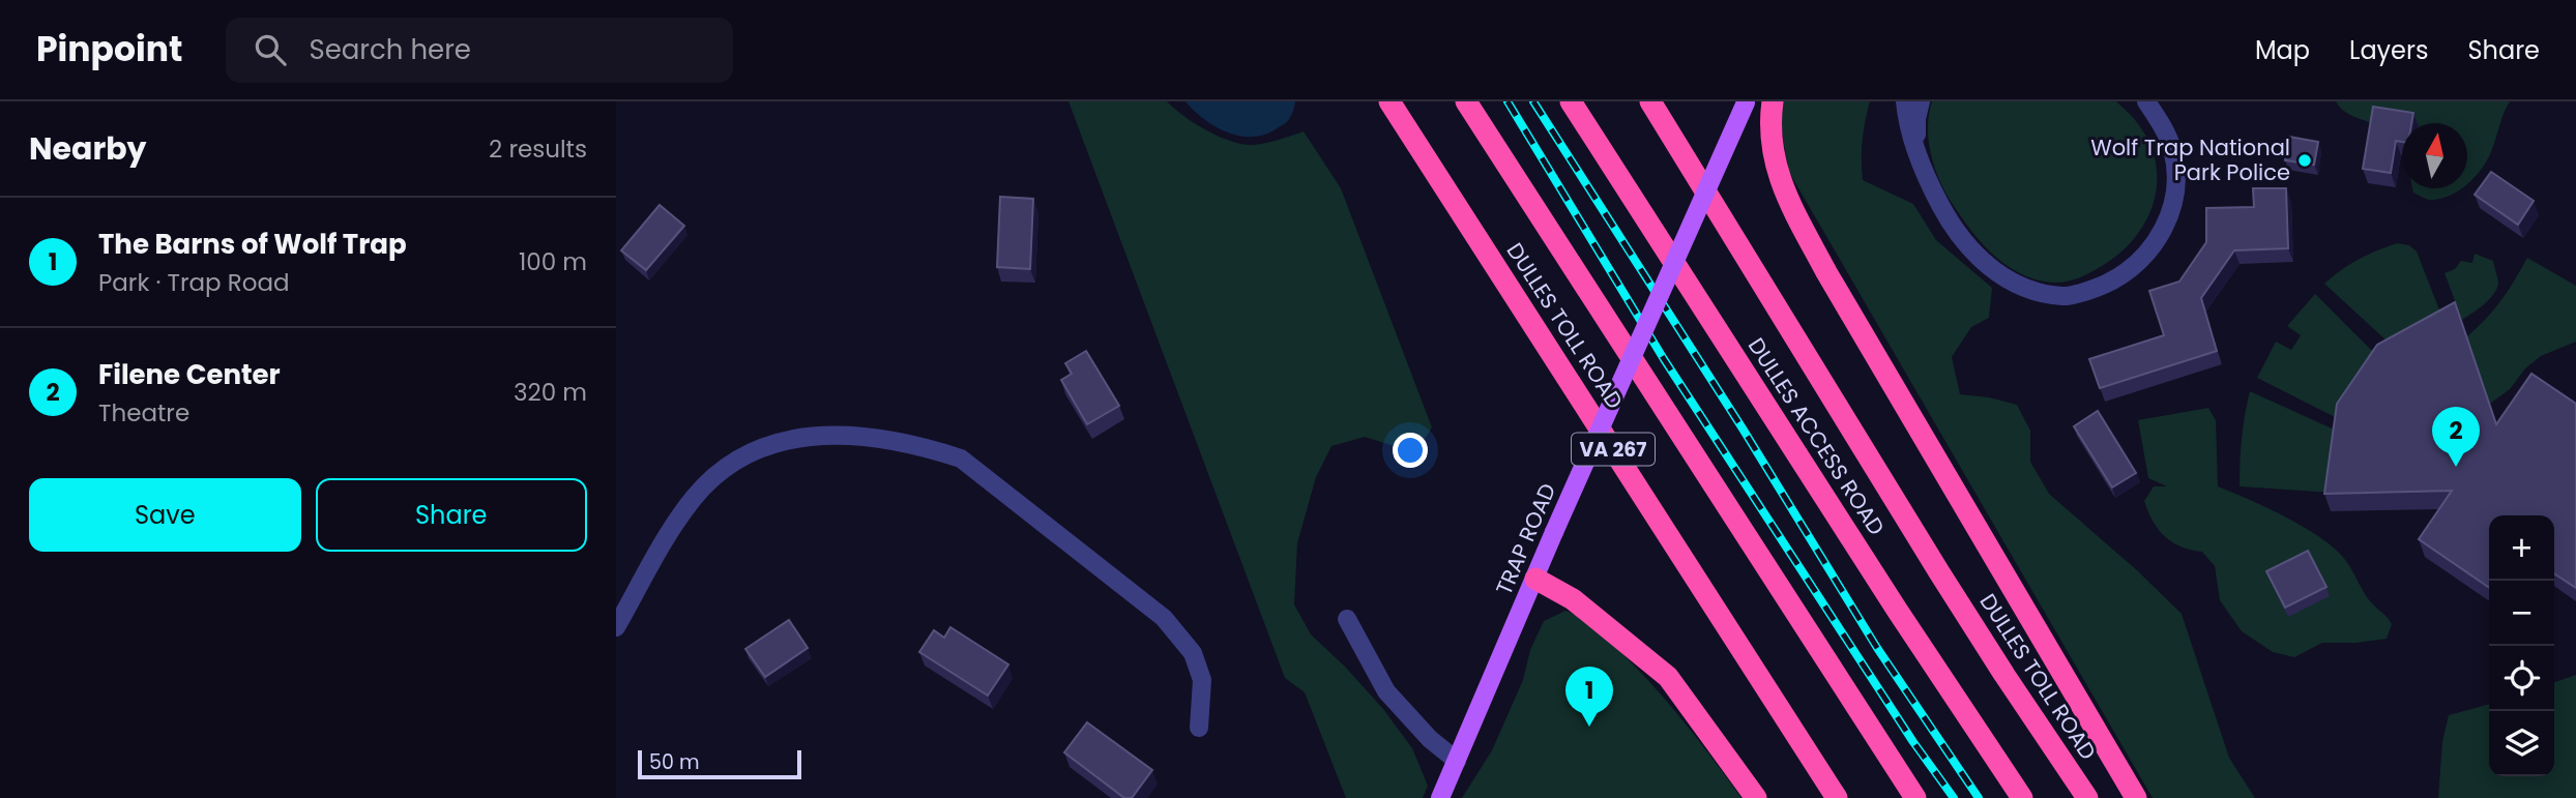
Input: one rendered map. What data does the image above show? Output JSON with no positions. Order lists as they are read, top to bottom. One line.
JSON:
{"streets":{"highway":["DULLES TOLL ROAD","DULLES ACCESS ROAD","VA 267"],"main road":["TRAP ROAD"]},"places":["Wolf Trap National Park Police"],"scale_bar":"50 m","north":"top","page":{"header":"Pinpoint","search":"Search here","nav":["Map","Layers","Share"],"heading":["Nearby","2 results"],"list":[{"mark":"1","name":"The Barns of Wolf Trap","note":"Park · Trap Road","value":"100 m"},{"mark":"2","name":"Filene Center","note":"Theatre","value":"320 m"}],"pins":["2","1"],"buttons":["Save","Share"],"map_buttons":["+","−"],"scale":"50 m"}}
